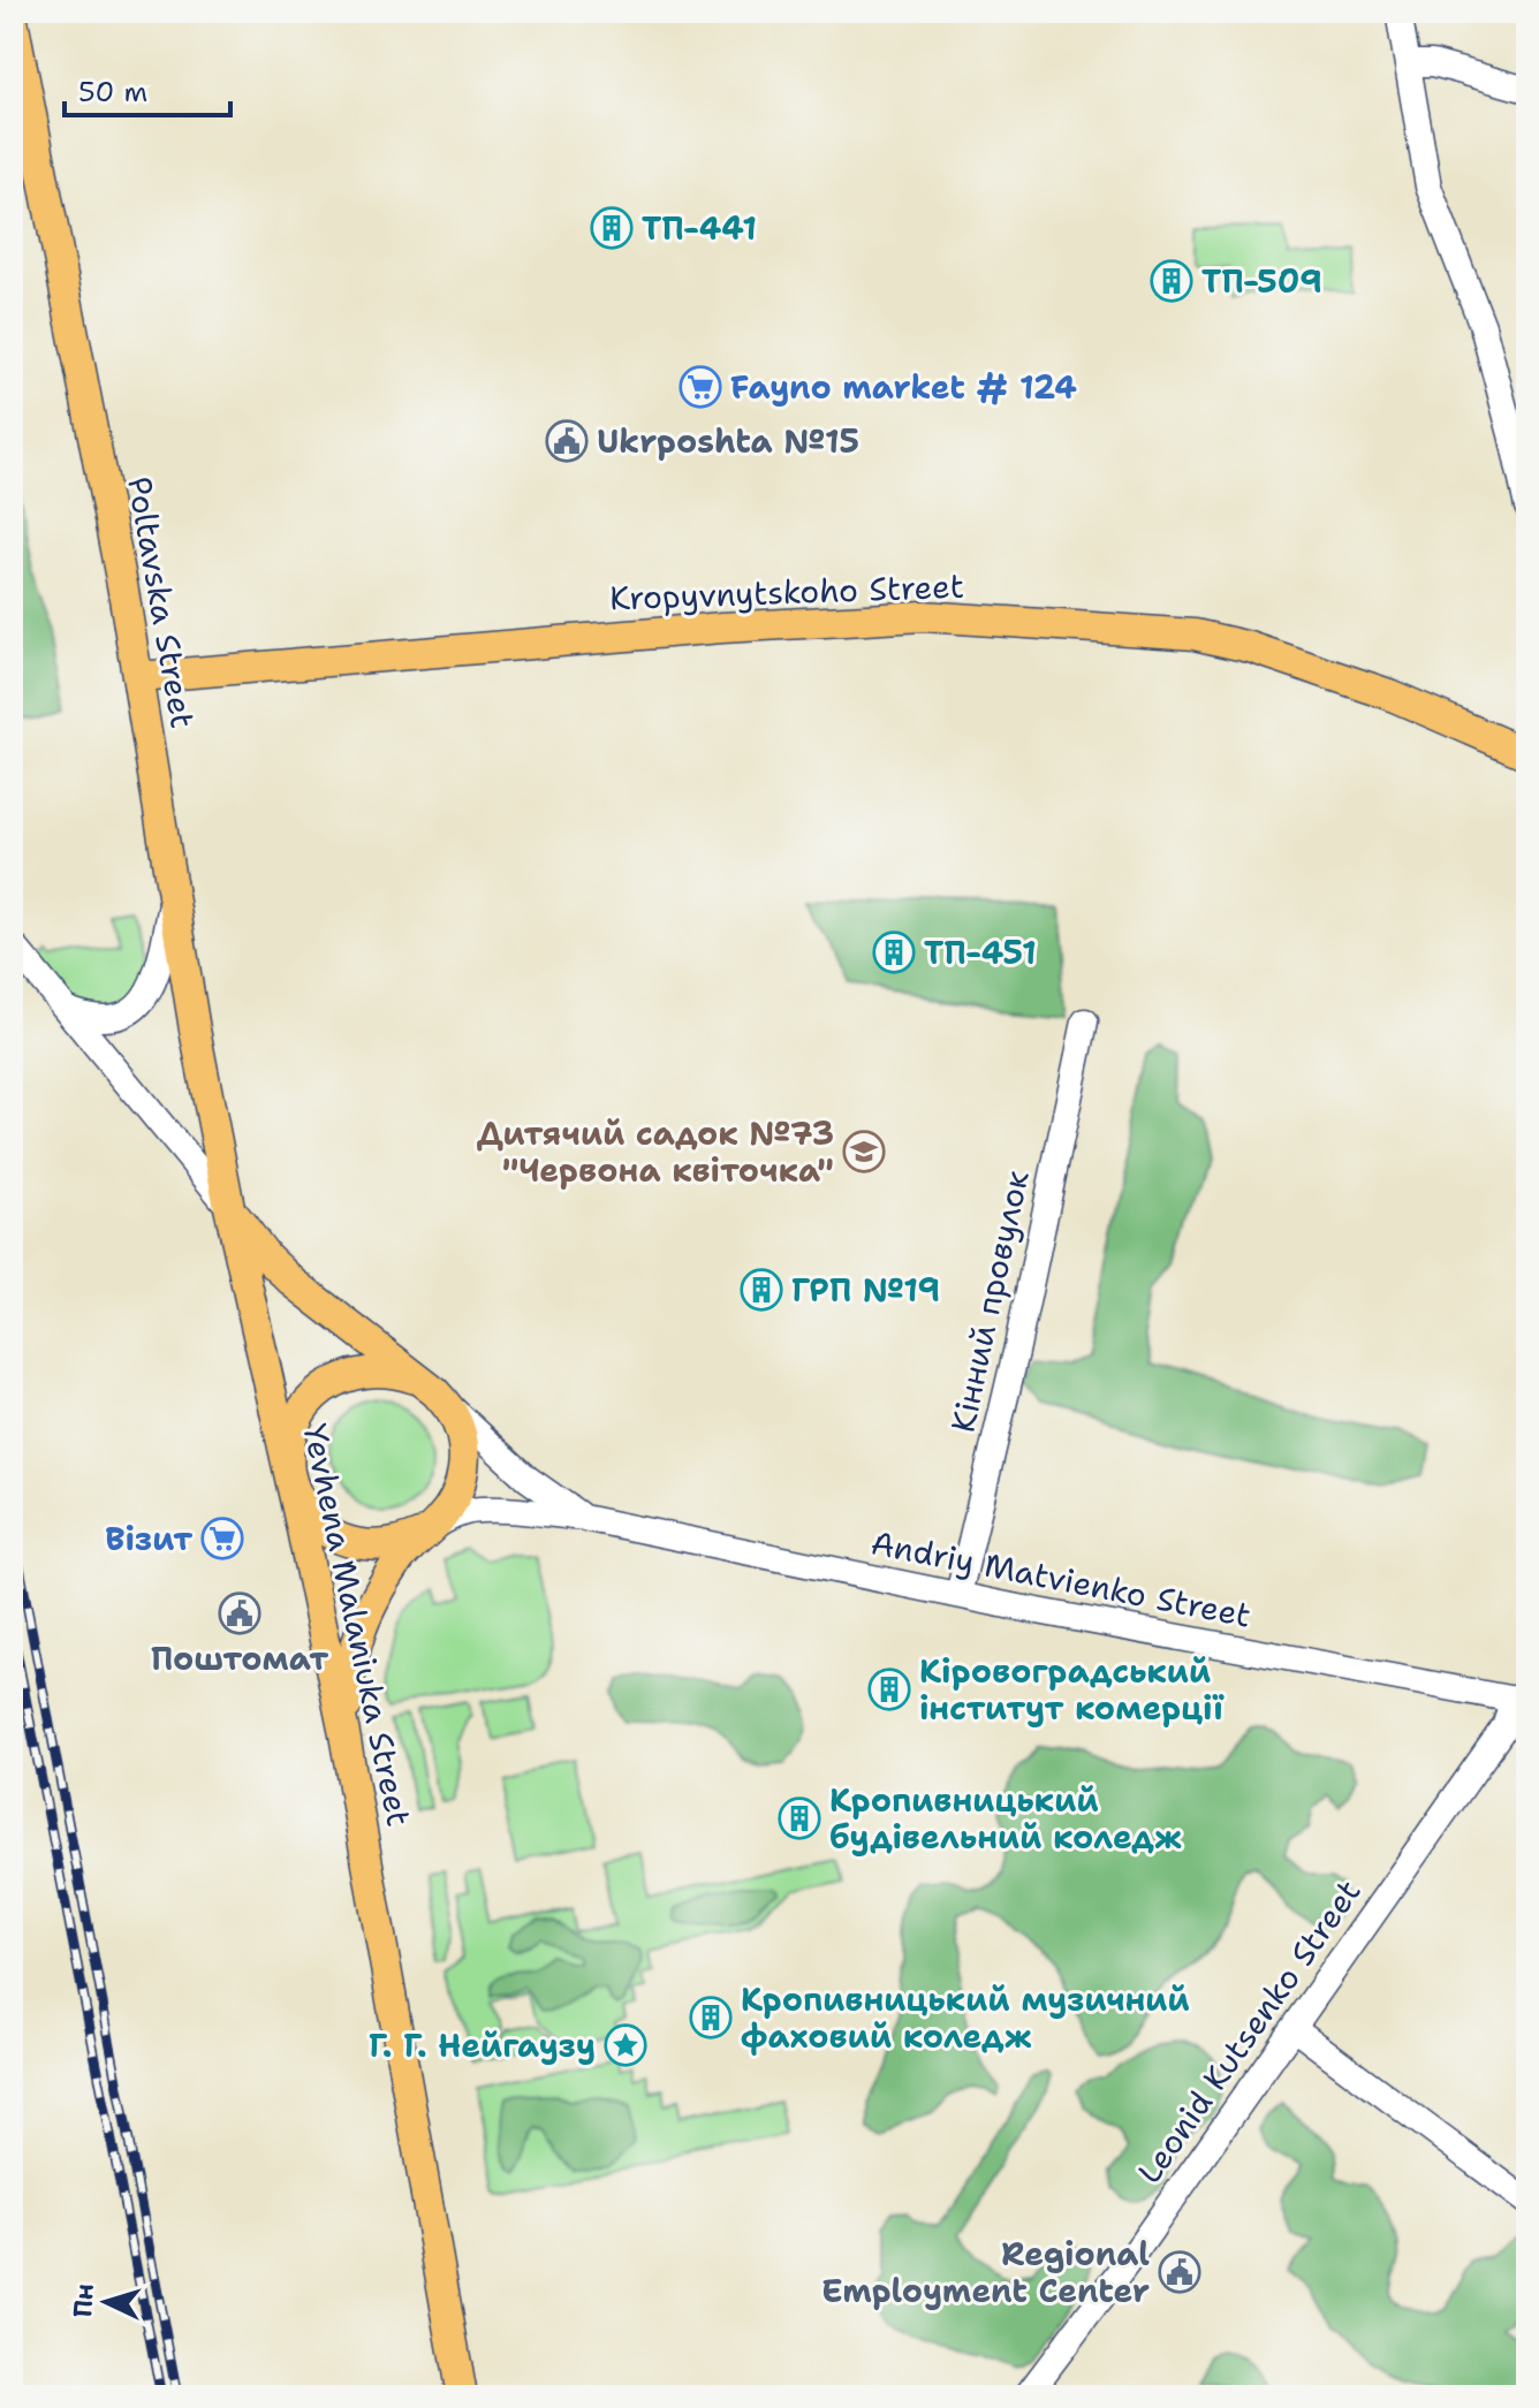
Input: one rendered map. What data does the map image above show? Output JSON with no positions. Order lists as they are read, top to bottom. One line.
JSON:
{"streets":{"main road":["Kropyvnytskoho Street","Poltavska Street","Yevhena Malaniuka Street"],"street":["Кінний провулок","Andriy Matvienko Street","Leonid Kutsenko Street"]},"crossings":[["Kropyvnytskoho Street","Poltavska Street"],["Poltavska Street","Yevhena Malaniuka Street"],["Кінний провулок","Andriy Matvienko Street"],["Andriy Matvienko Street","Yevhena Malaniuka Street"],["Andriy Matvienko Street","Leonid Kutsenko Street"]],"places":{"building":["ТП-441","ТП-509","ТП-451","ГРП №19","Кіровоградський інститут комерції","Кропивницький будівельний коледж","Кропивницький музичний фаховий коледж"],"supermarket":["Fayno market # 124","Візит"],"public building":["Ukrposhta №15","Поштомат","Regional Employment Center"],"school or university":["Дитячий садок №73 \"Червона квіточка\""],"place":["Г. Г. Нейгаузу"]},"scale_bar":"50 m","north":"left"}
